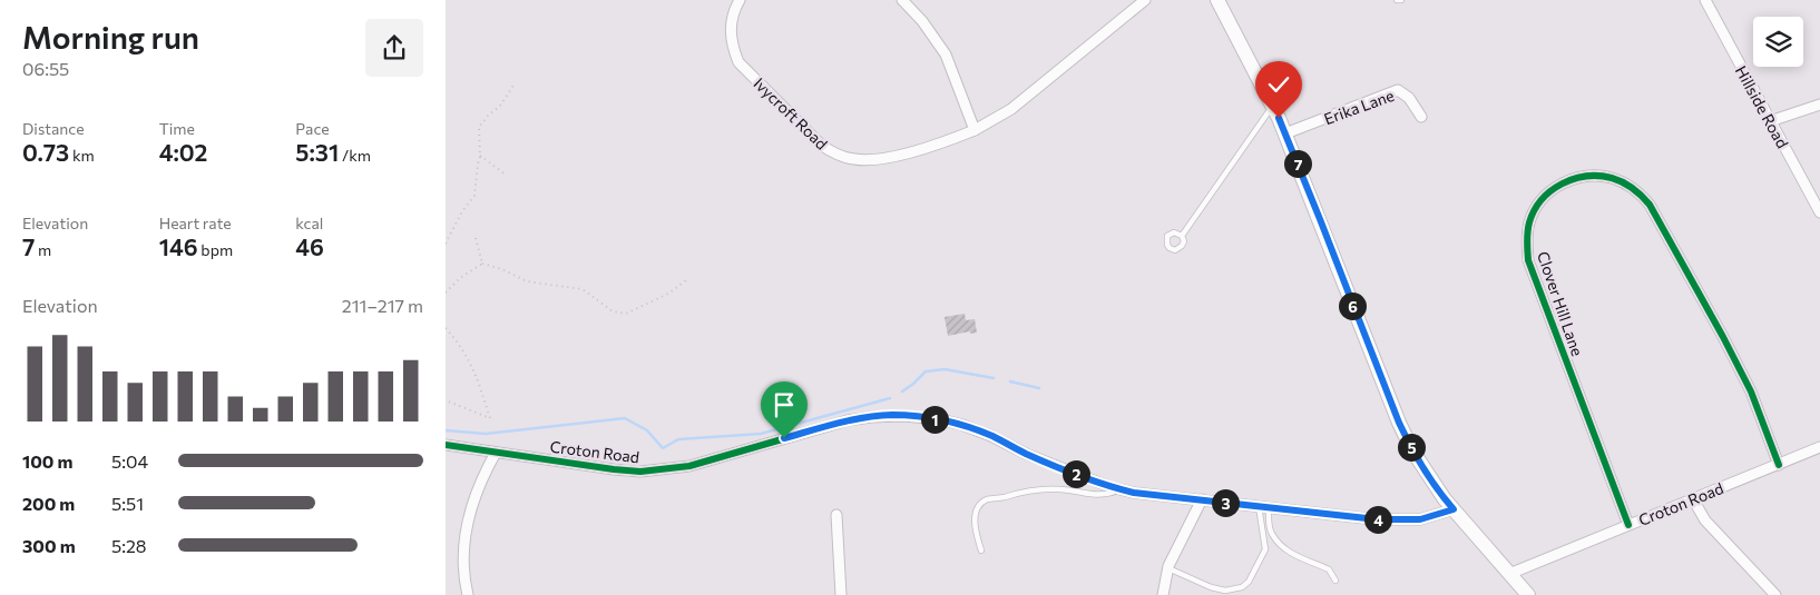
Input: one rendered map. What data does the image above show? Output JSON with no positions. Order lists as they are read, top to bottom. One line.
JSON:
{"streets":{"street":["Erika Lane","Hillside Road","Ivycroft Road","Clover Hill Lane","Croton Road"]},"crossings":[["Clover Hill Lane","Croton Road"]],"page":{"heading":["Morning run","06:55"],"stats":[["Distance","0.73 km"],["Time","4:02"],["Pace","5:31 /km"],["Elevation","7 m"],["Heart rate","146 bpm"],["kcal","46"]],"pins":["7","6","1","5","2","3","4"],"chart":["Elevation","211–217 m"],"list":[{"name":"100 m","note":"5:04"},{"name":"200 m","note":"5:51"},{"name":"300 m","note":"5:28"}]}}
